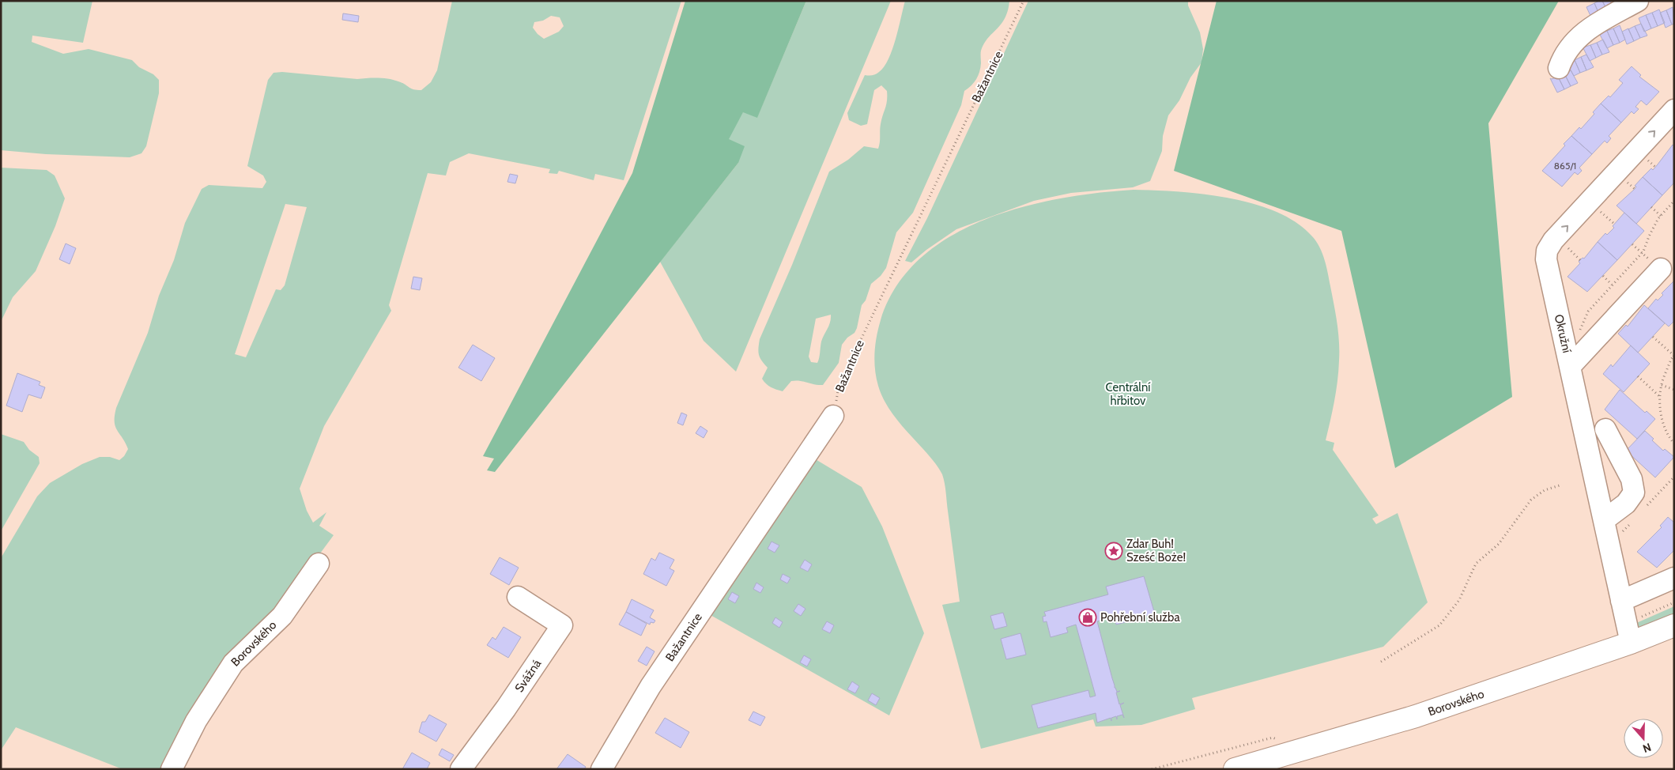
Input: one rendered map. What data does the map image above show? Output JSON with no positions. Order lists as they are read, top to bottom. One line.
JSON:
{"streets":{"main road":["Borovského"],"street":["Bažantnice","Okružní","Svážná"]},"crossings":[["Okružní","Borovského"]],"parks":["Centrální hřbitov"],"places":{"place":["Zdar Buh! Sześć Boże!"],"shop":["Pohřební služba"]},"house_numbers":["865/1"],"north":"bottom"}
